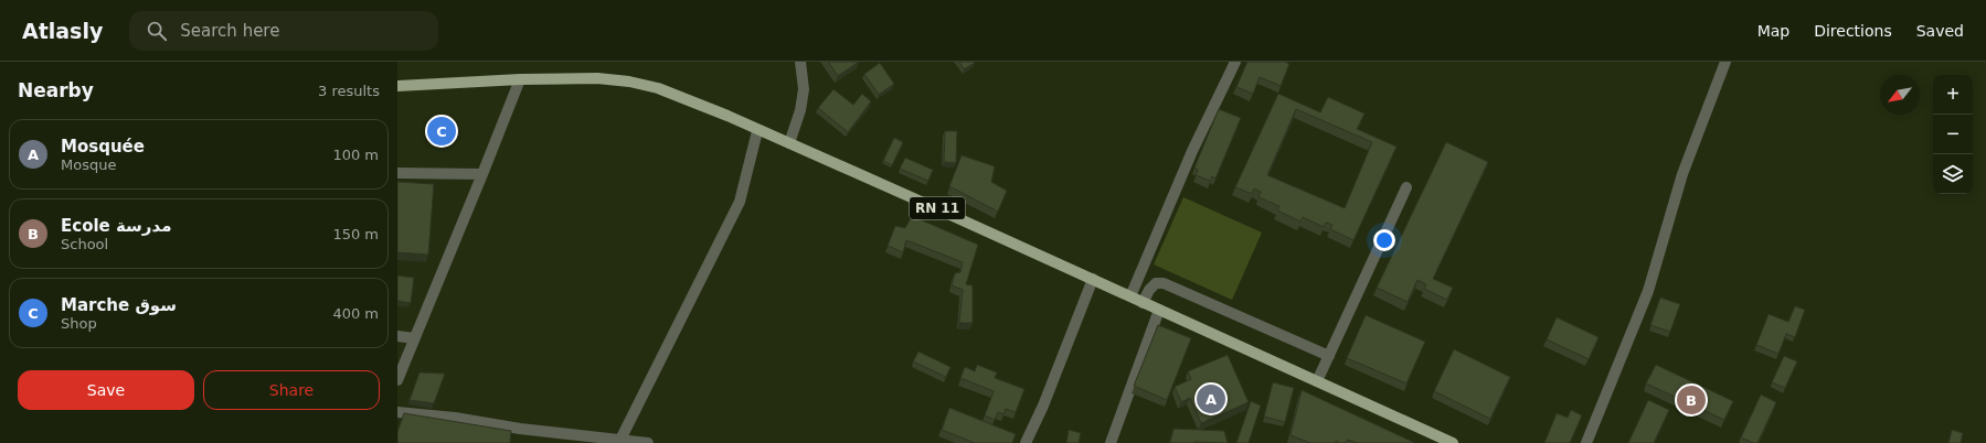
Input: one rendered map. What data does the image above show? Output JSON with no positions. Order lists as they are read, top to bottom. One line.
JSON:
{"streets":{"main road":["RN 11"]},"north":"bottom left","page":{"header":"Atlasly","search":"Search here","nav":["Map","Directions","Saved"],"heading":["Nearby","3 results"],"map_buttons":["+","−"],"pins":["C","A","B"],"list":[{"mark":"A","name":"Mosquée","note":"Mosque","value":"100 m"},{"mark":"B","name":"Ecole مدرسة","note":"School","value":"150 m"},{"mark":"C","name":"Marche سوق","note":"Shop","value":"400 m"}],"buttons":["Save","Share"]}}
